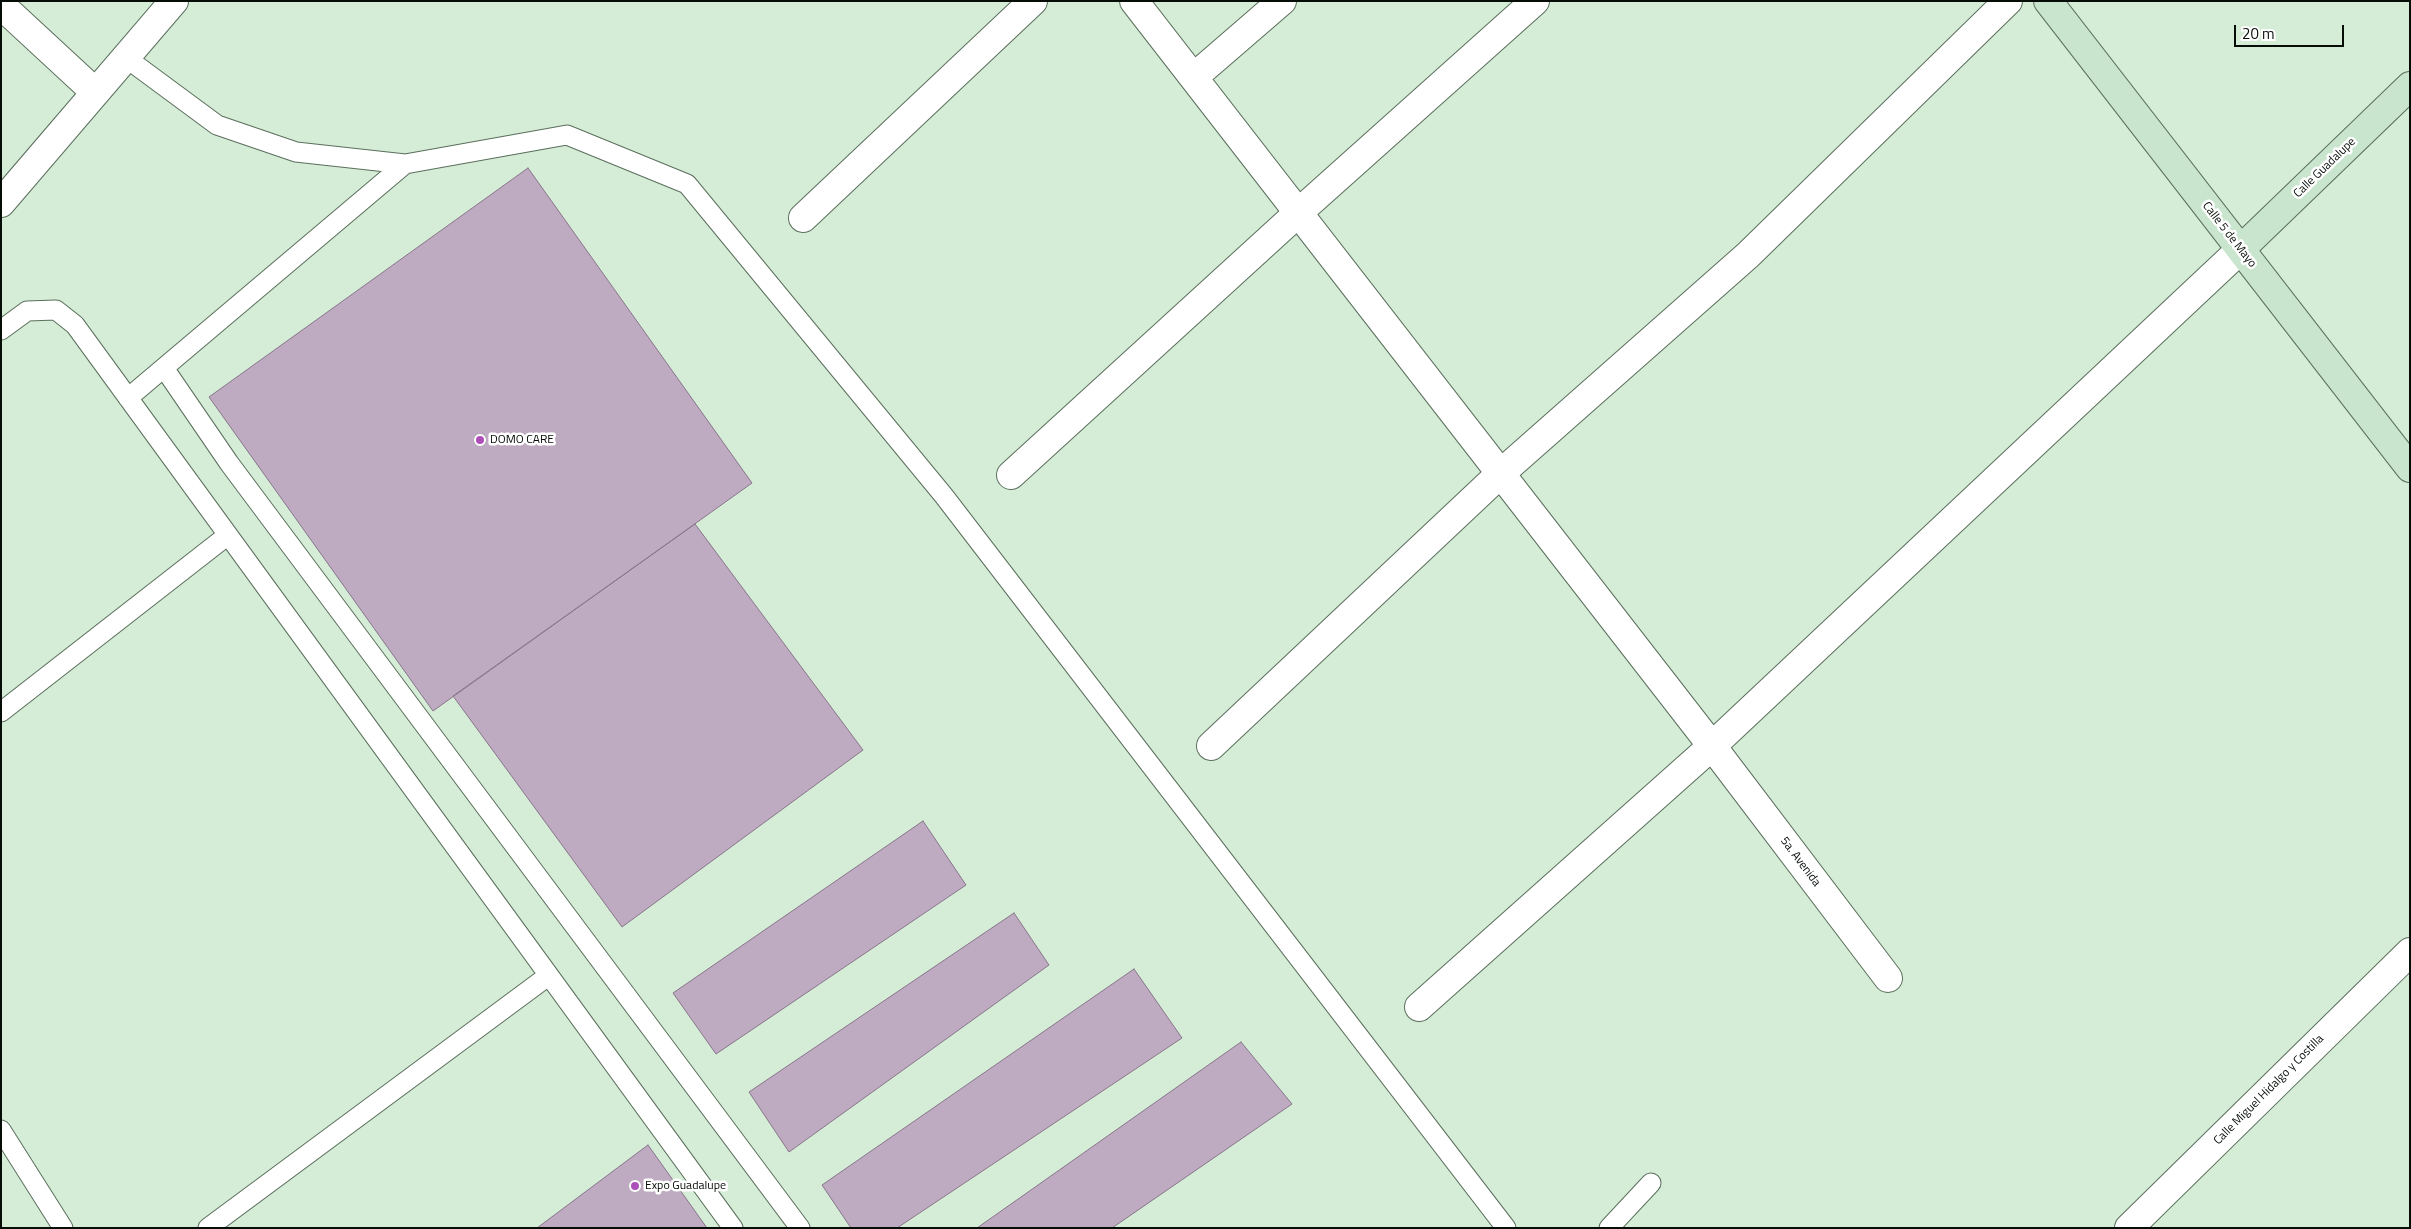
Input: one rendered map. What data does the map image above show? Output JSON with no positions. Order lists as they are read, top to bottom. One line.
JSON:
{"streets":{"street":["Calle Guadalupe","Calle 5 de Mayo","5a. Avenida","Calle Miguel Hidalgo y Costilla"]},"crossings":[["Calle Guadalupe","Calle 5 de Mayo"]],"places":["DOMO CARE","Expo Guadalupe"],"scale_bar":"20 m"}
